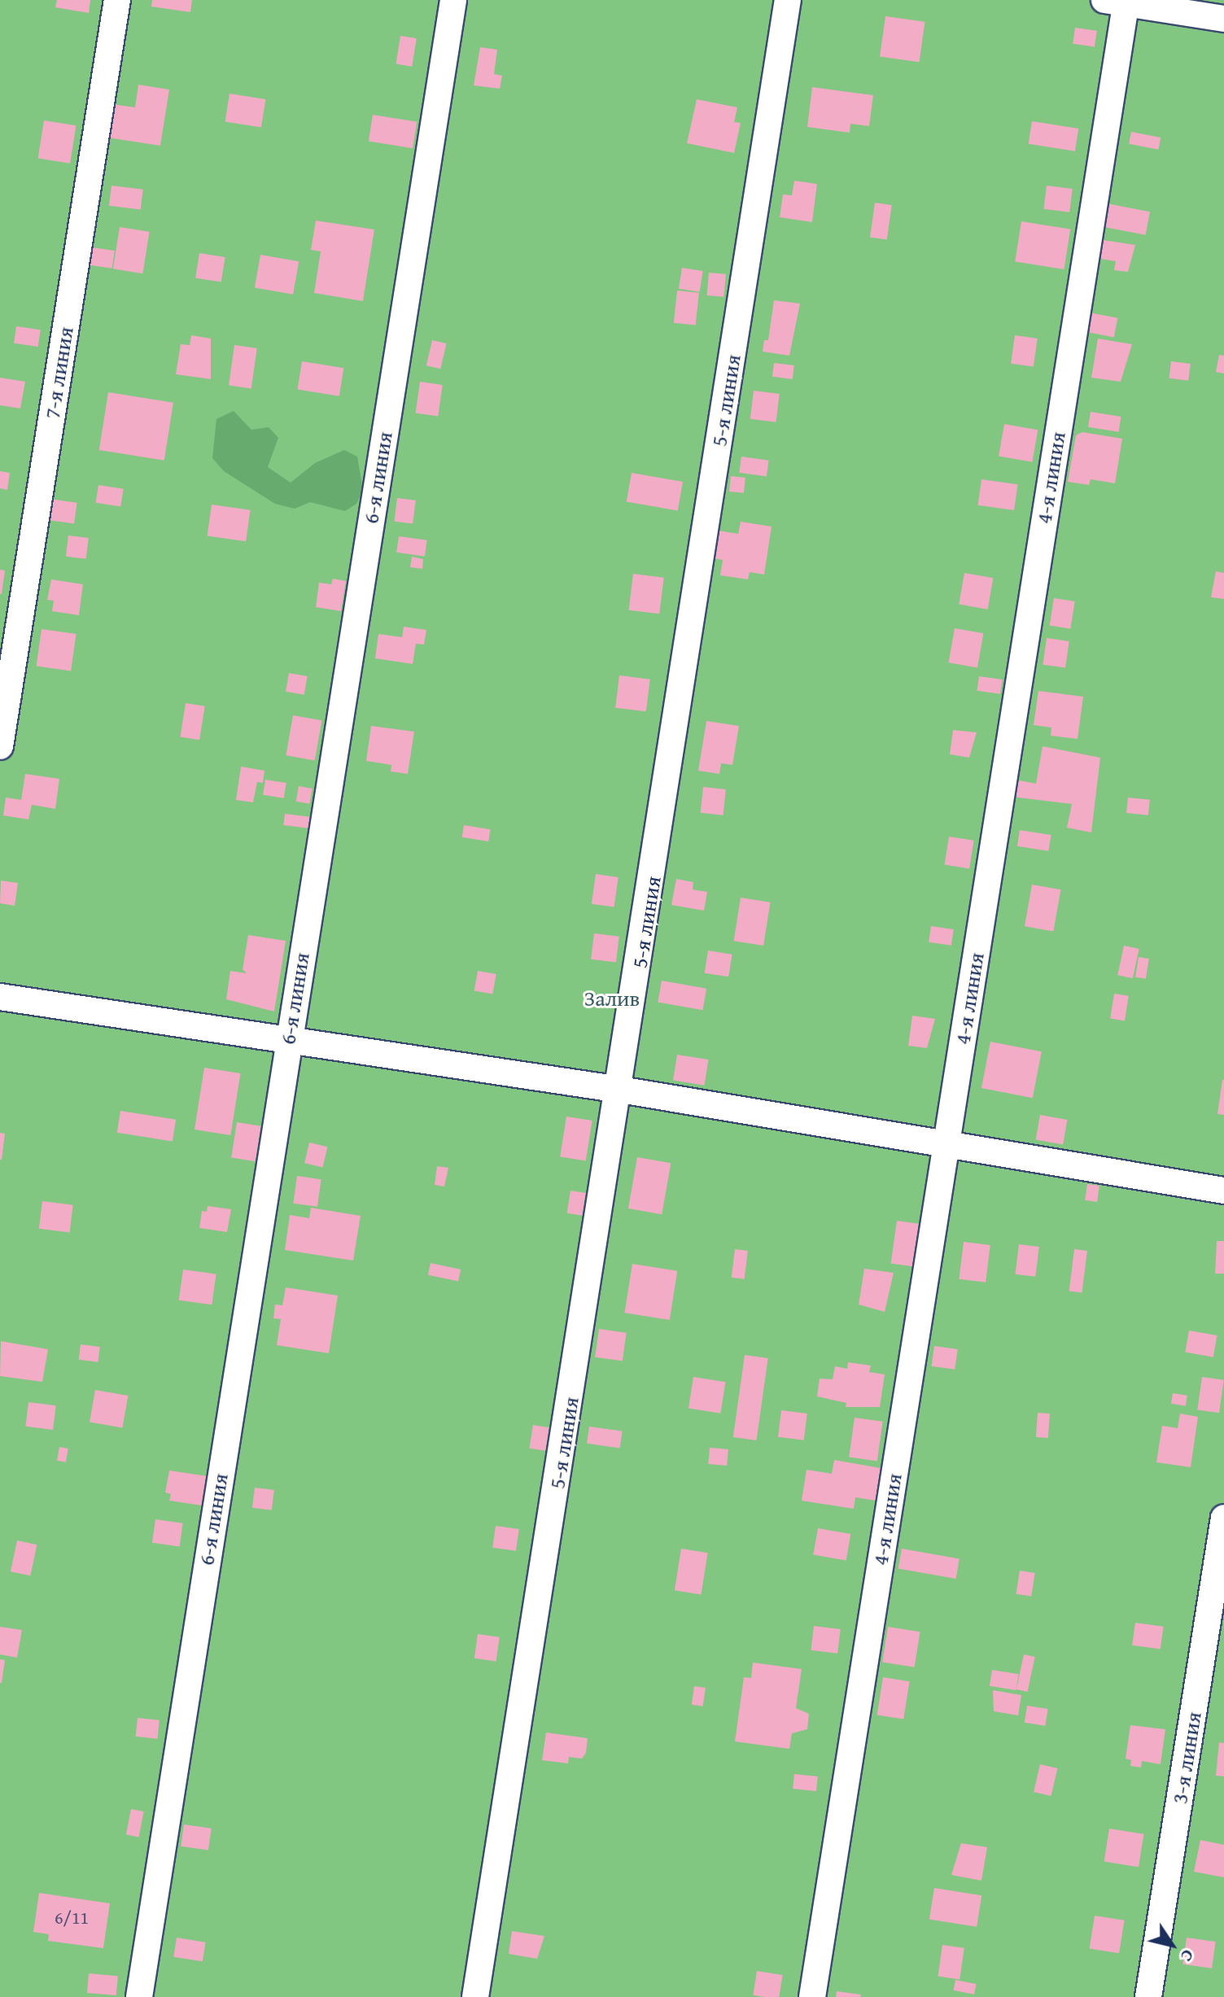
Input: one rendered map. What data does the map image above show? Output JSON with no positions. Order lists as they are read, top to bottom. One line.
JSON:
{"streets":{"street":["7-я линия","5-я линия","6-я линия","4-я линия","3-я линия"]},"parks":["Залив"],"house_numbers":["6/11"],"north":"bottom right"}
